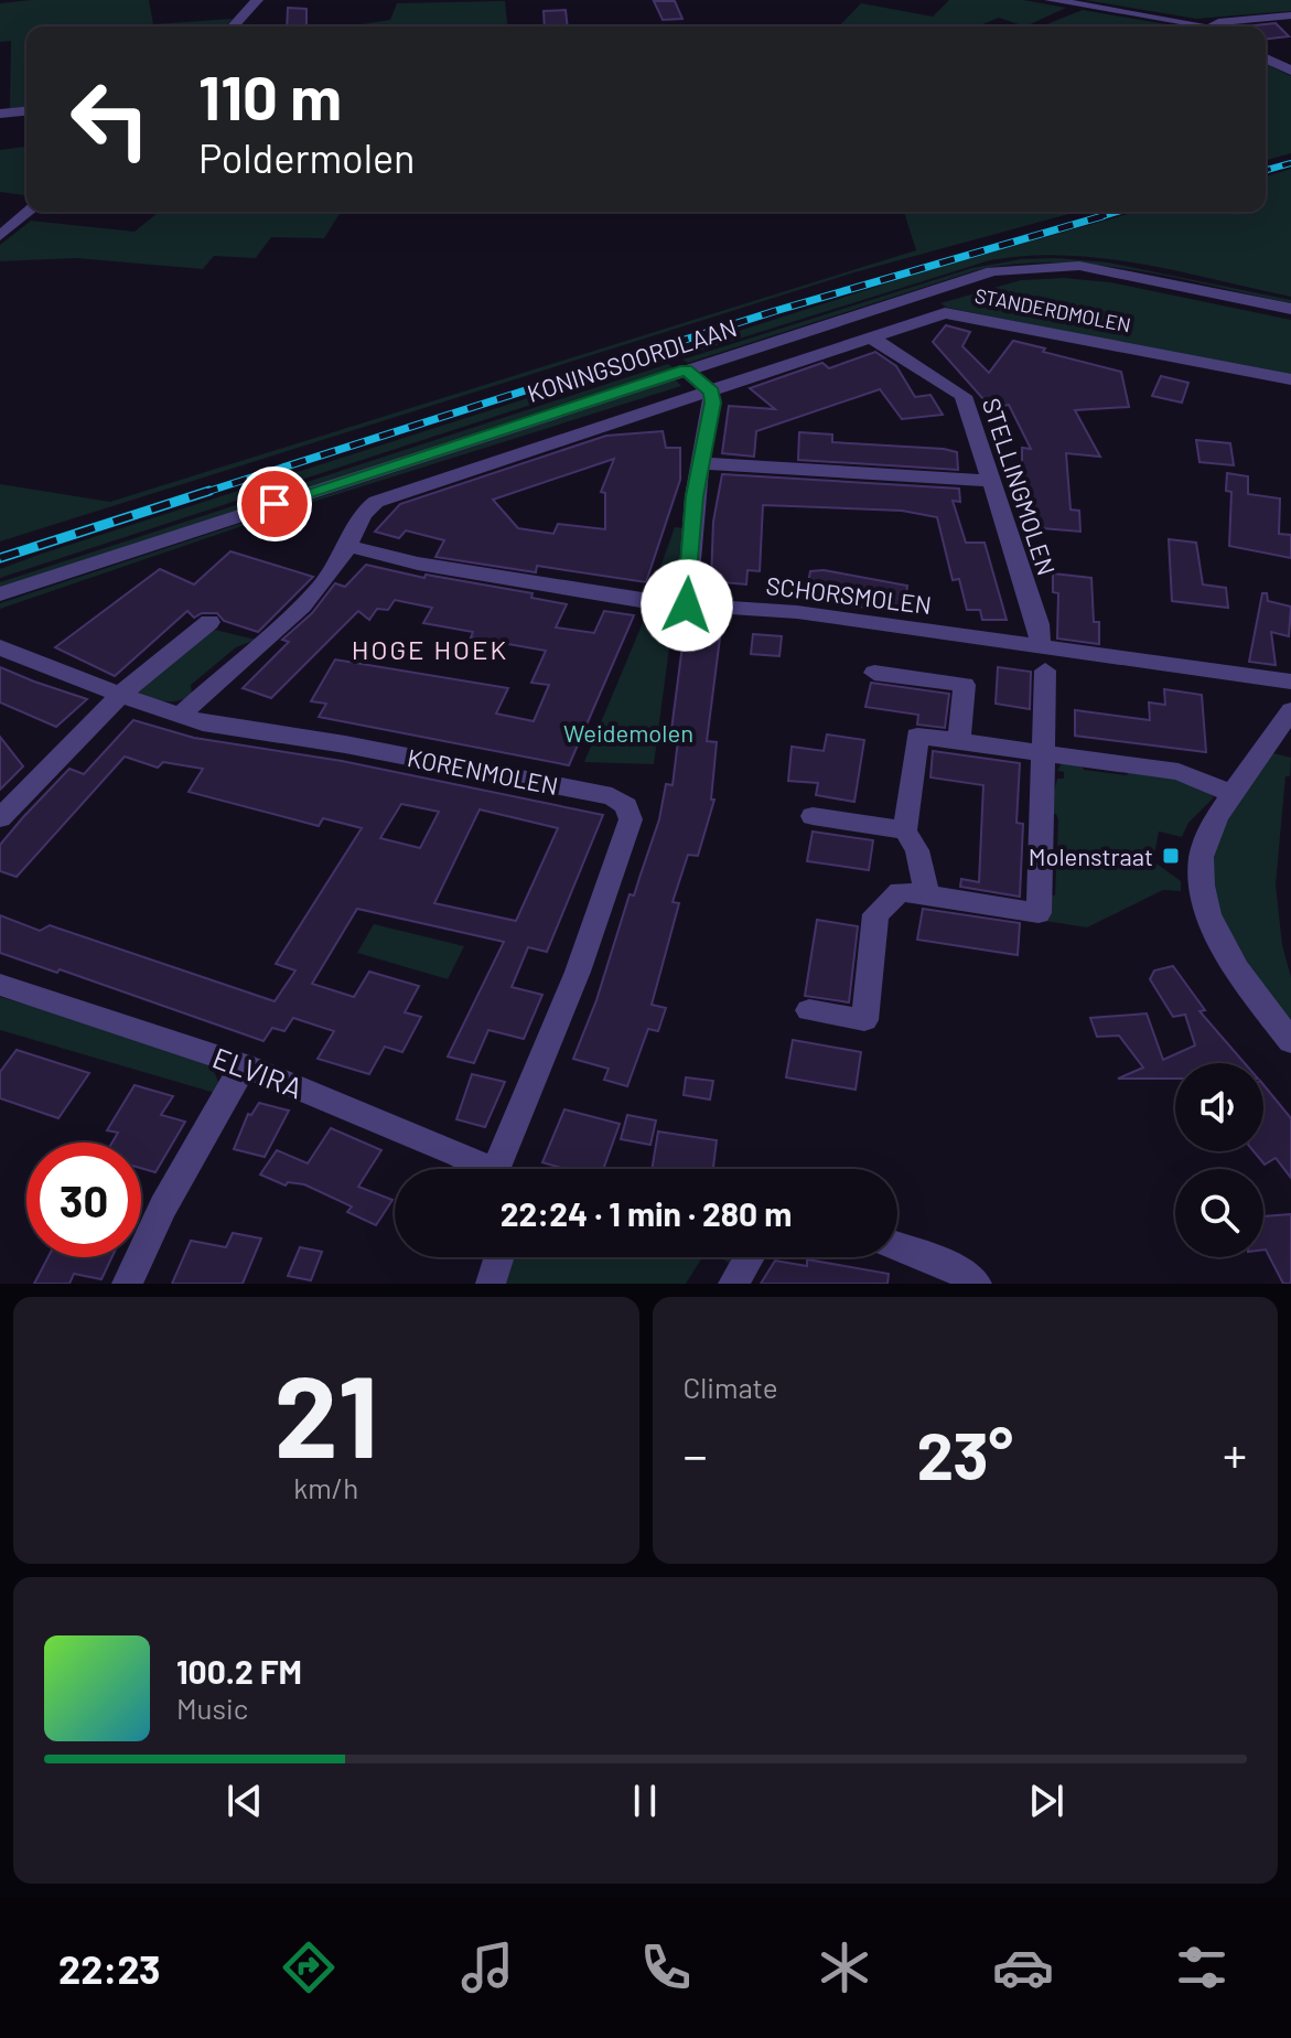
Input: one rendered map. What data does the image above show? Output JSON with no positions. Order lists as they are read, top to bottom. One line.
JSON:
{"streets":{"street":["STANDERDMOLEN","KONINGSOORDLAAN","STELLINGMOLEN","SCHORSMOLEN","KORENMOLEN","ELVIRA"]},"crossings":[["STANDERDMOLEN","STELLINGMOLEN"],["STANDERDMOLEN","SCHORSMOLEN"],["STANDERDMOLEN","KORENMOLEN"],["STELLINGMOLEN","SCHORSMOLEN"]],"districts":["HOGE HOEK"],"parks":["Weidemolen"],"places":{"transit":["Molenstraat"]},"page":{"turn":["110 m","Poldermolen"],"limit":"30","trip":"22:24 · 1 min · 280 m","tile":[["21","km/h"],"Climate"],"heat":["−","23°","+"],"song":["100.2 FM","Music"],"tabs":"22:23"}}
